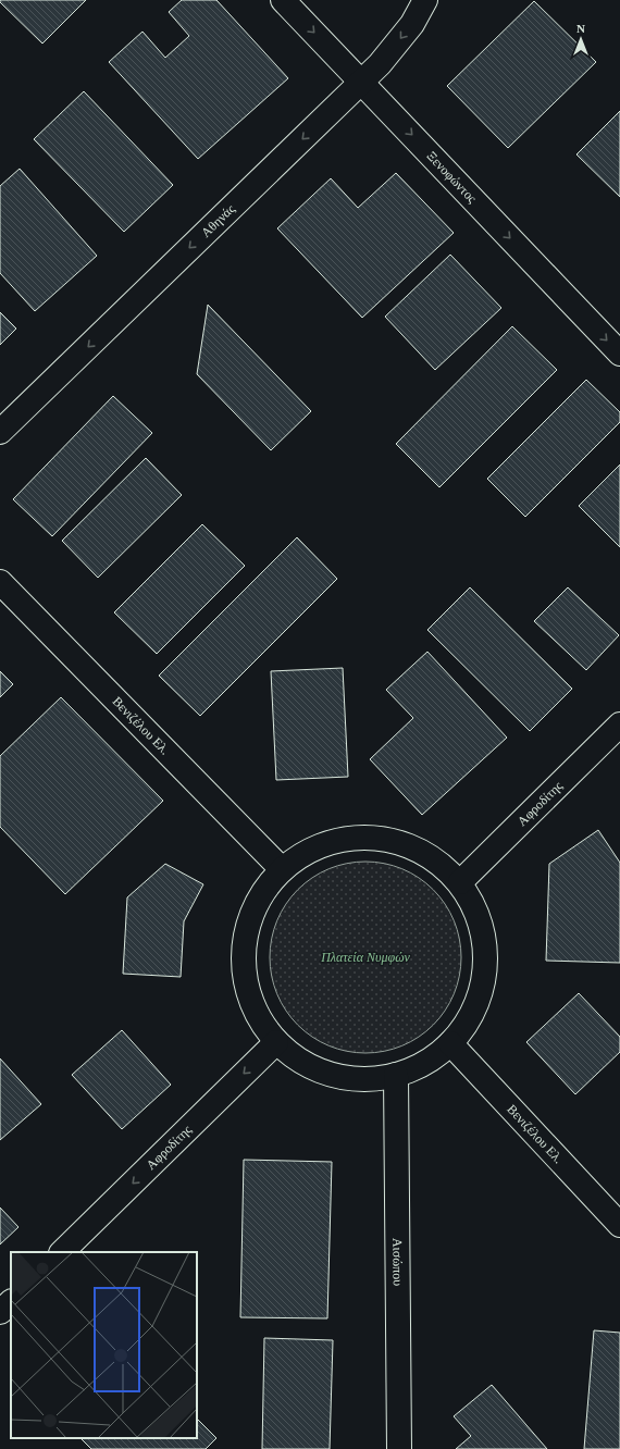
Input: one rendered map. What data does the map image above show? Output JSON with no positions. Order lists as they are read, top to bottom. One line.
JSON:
{"streets":{"street":["Ξενοφώντος","Αθηνάς","Βενιζέλου Ελ.","Αφροδίτης","Αισώπου"]},"crossings":[["Ξενοφώντος","Αθηνάς"]],"one_way":["Ξενοφώντος","Αθηνάς","Αφροδίτης"],"parks":["Πλατεία Νυμφών"],"north":"top"}
